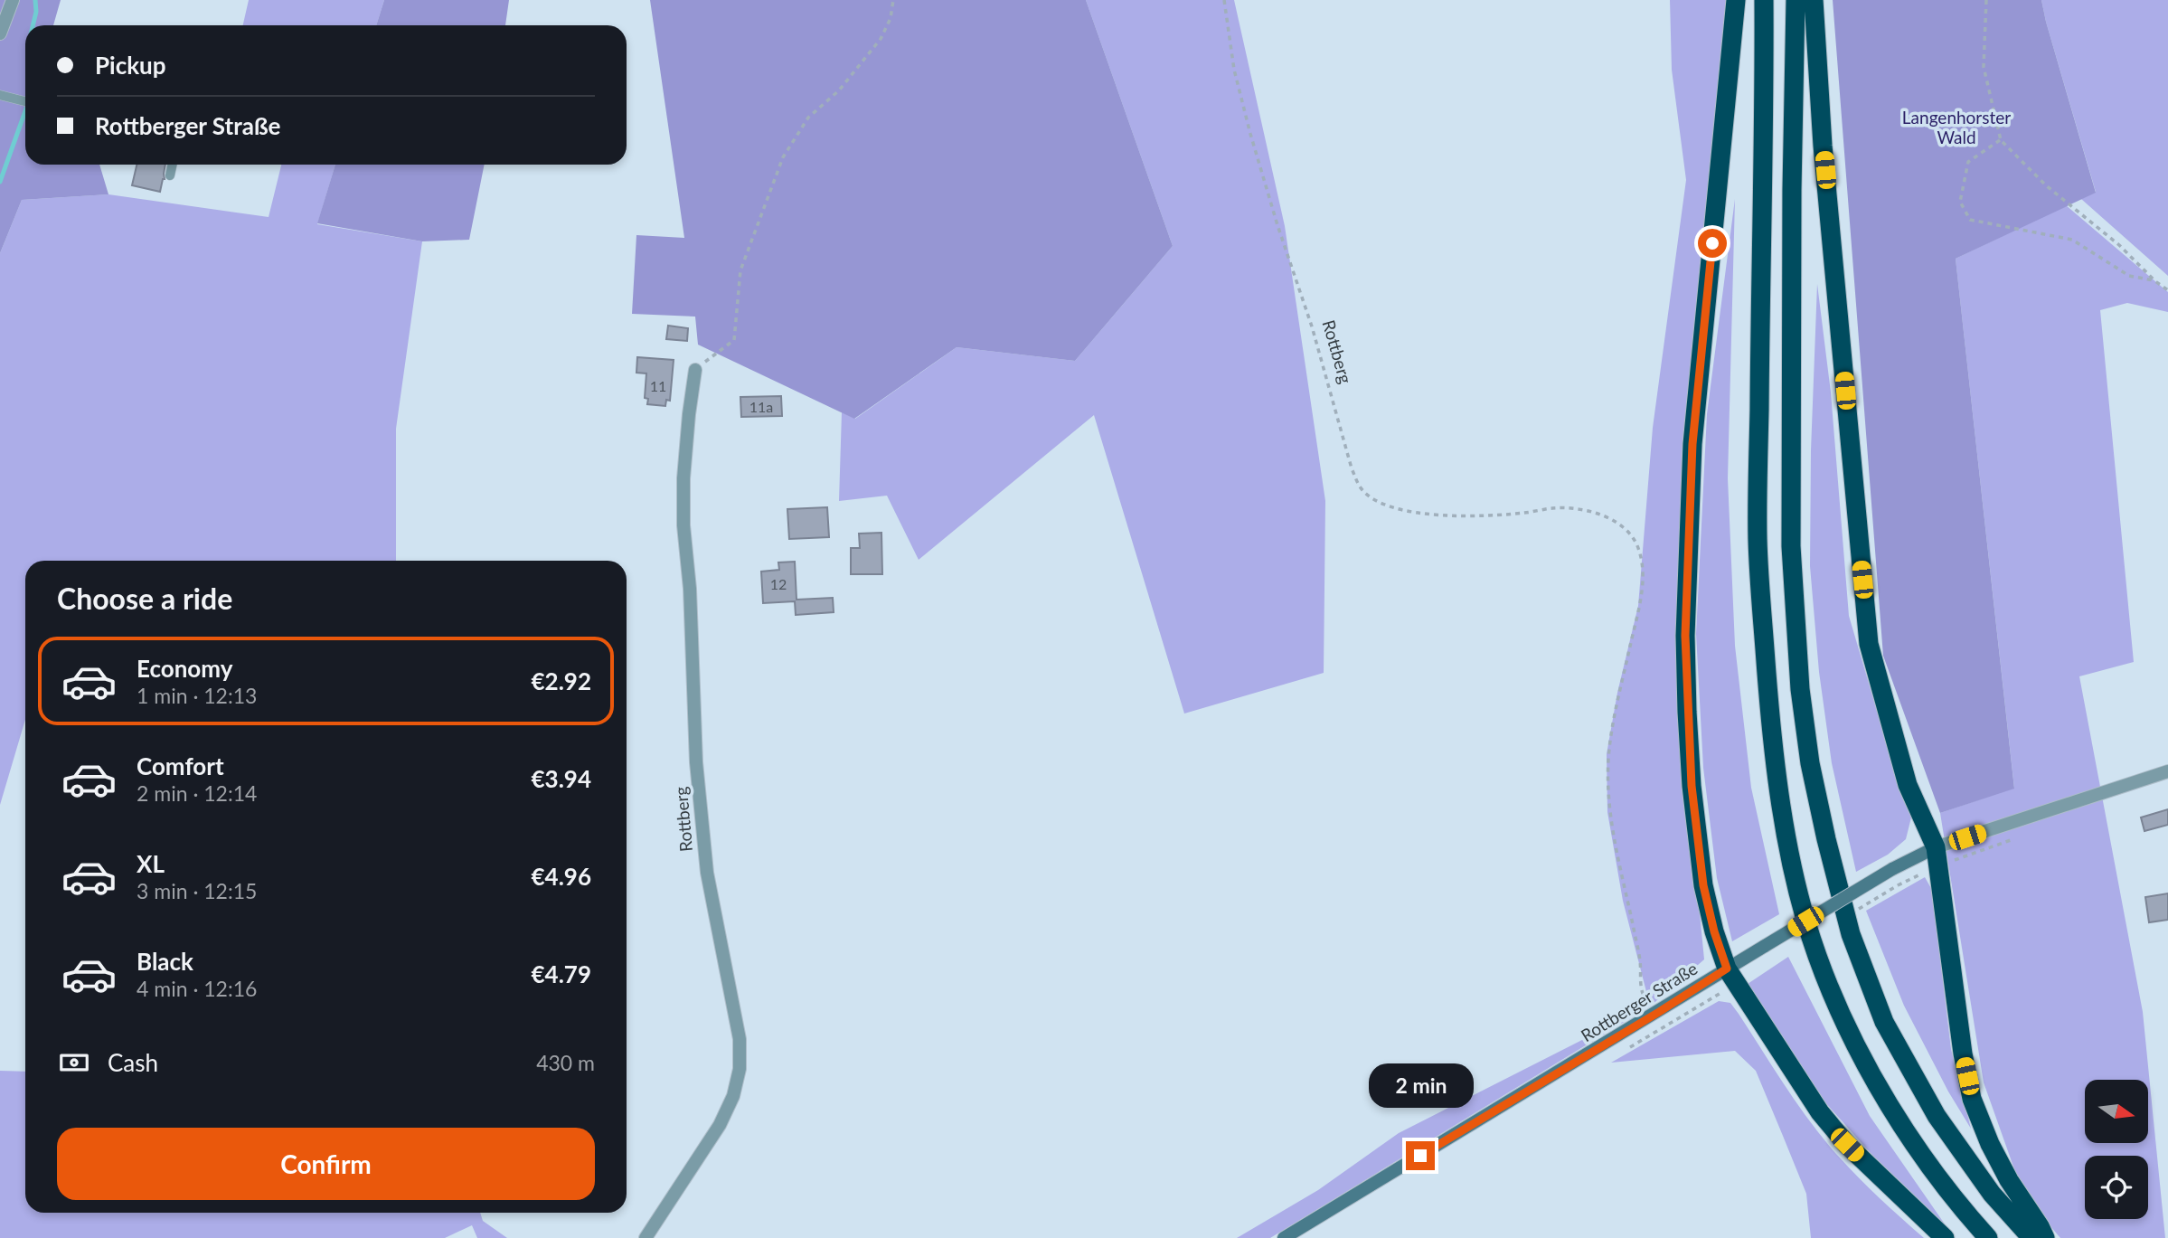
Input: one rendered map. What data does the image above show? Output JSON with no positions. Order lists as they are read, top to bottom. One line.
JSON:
{"streets":{"main road":["Rottberger Straße"],"street":["Rottberg"]},"crossings":[["Rottberg","Rottberger Straße"]],"parks":["Langenhorster Wald"],"house_numbers":["11","11a","12"],"north":"right","page":{"banner":["Pickup","Rottberger Straße"],"heading":"Choose a ride","list":[{"name":"Economy","note":"1 min · 12:13","value":"€2.92"},{"name":"Comfort","note":"2 min · 12:14","value":"€3.94"},{"name":"XL","note":"3 min · 12:15","value":"€4.96"},{"name":"Black","note":"4 min · 12:16","value":"€4.79"}],"pay":["Cash","430 m"],"bubble":"2 min","buttons":"Confirm"}}
